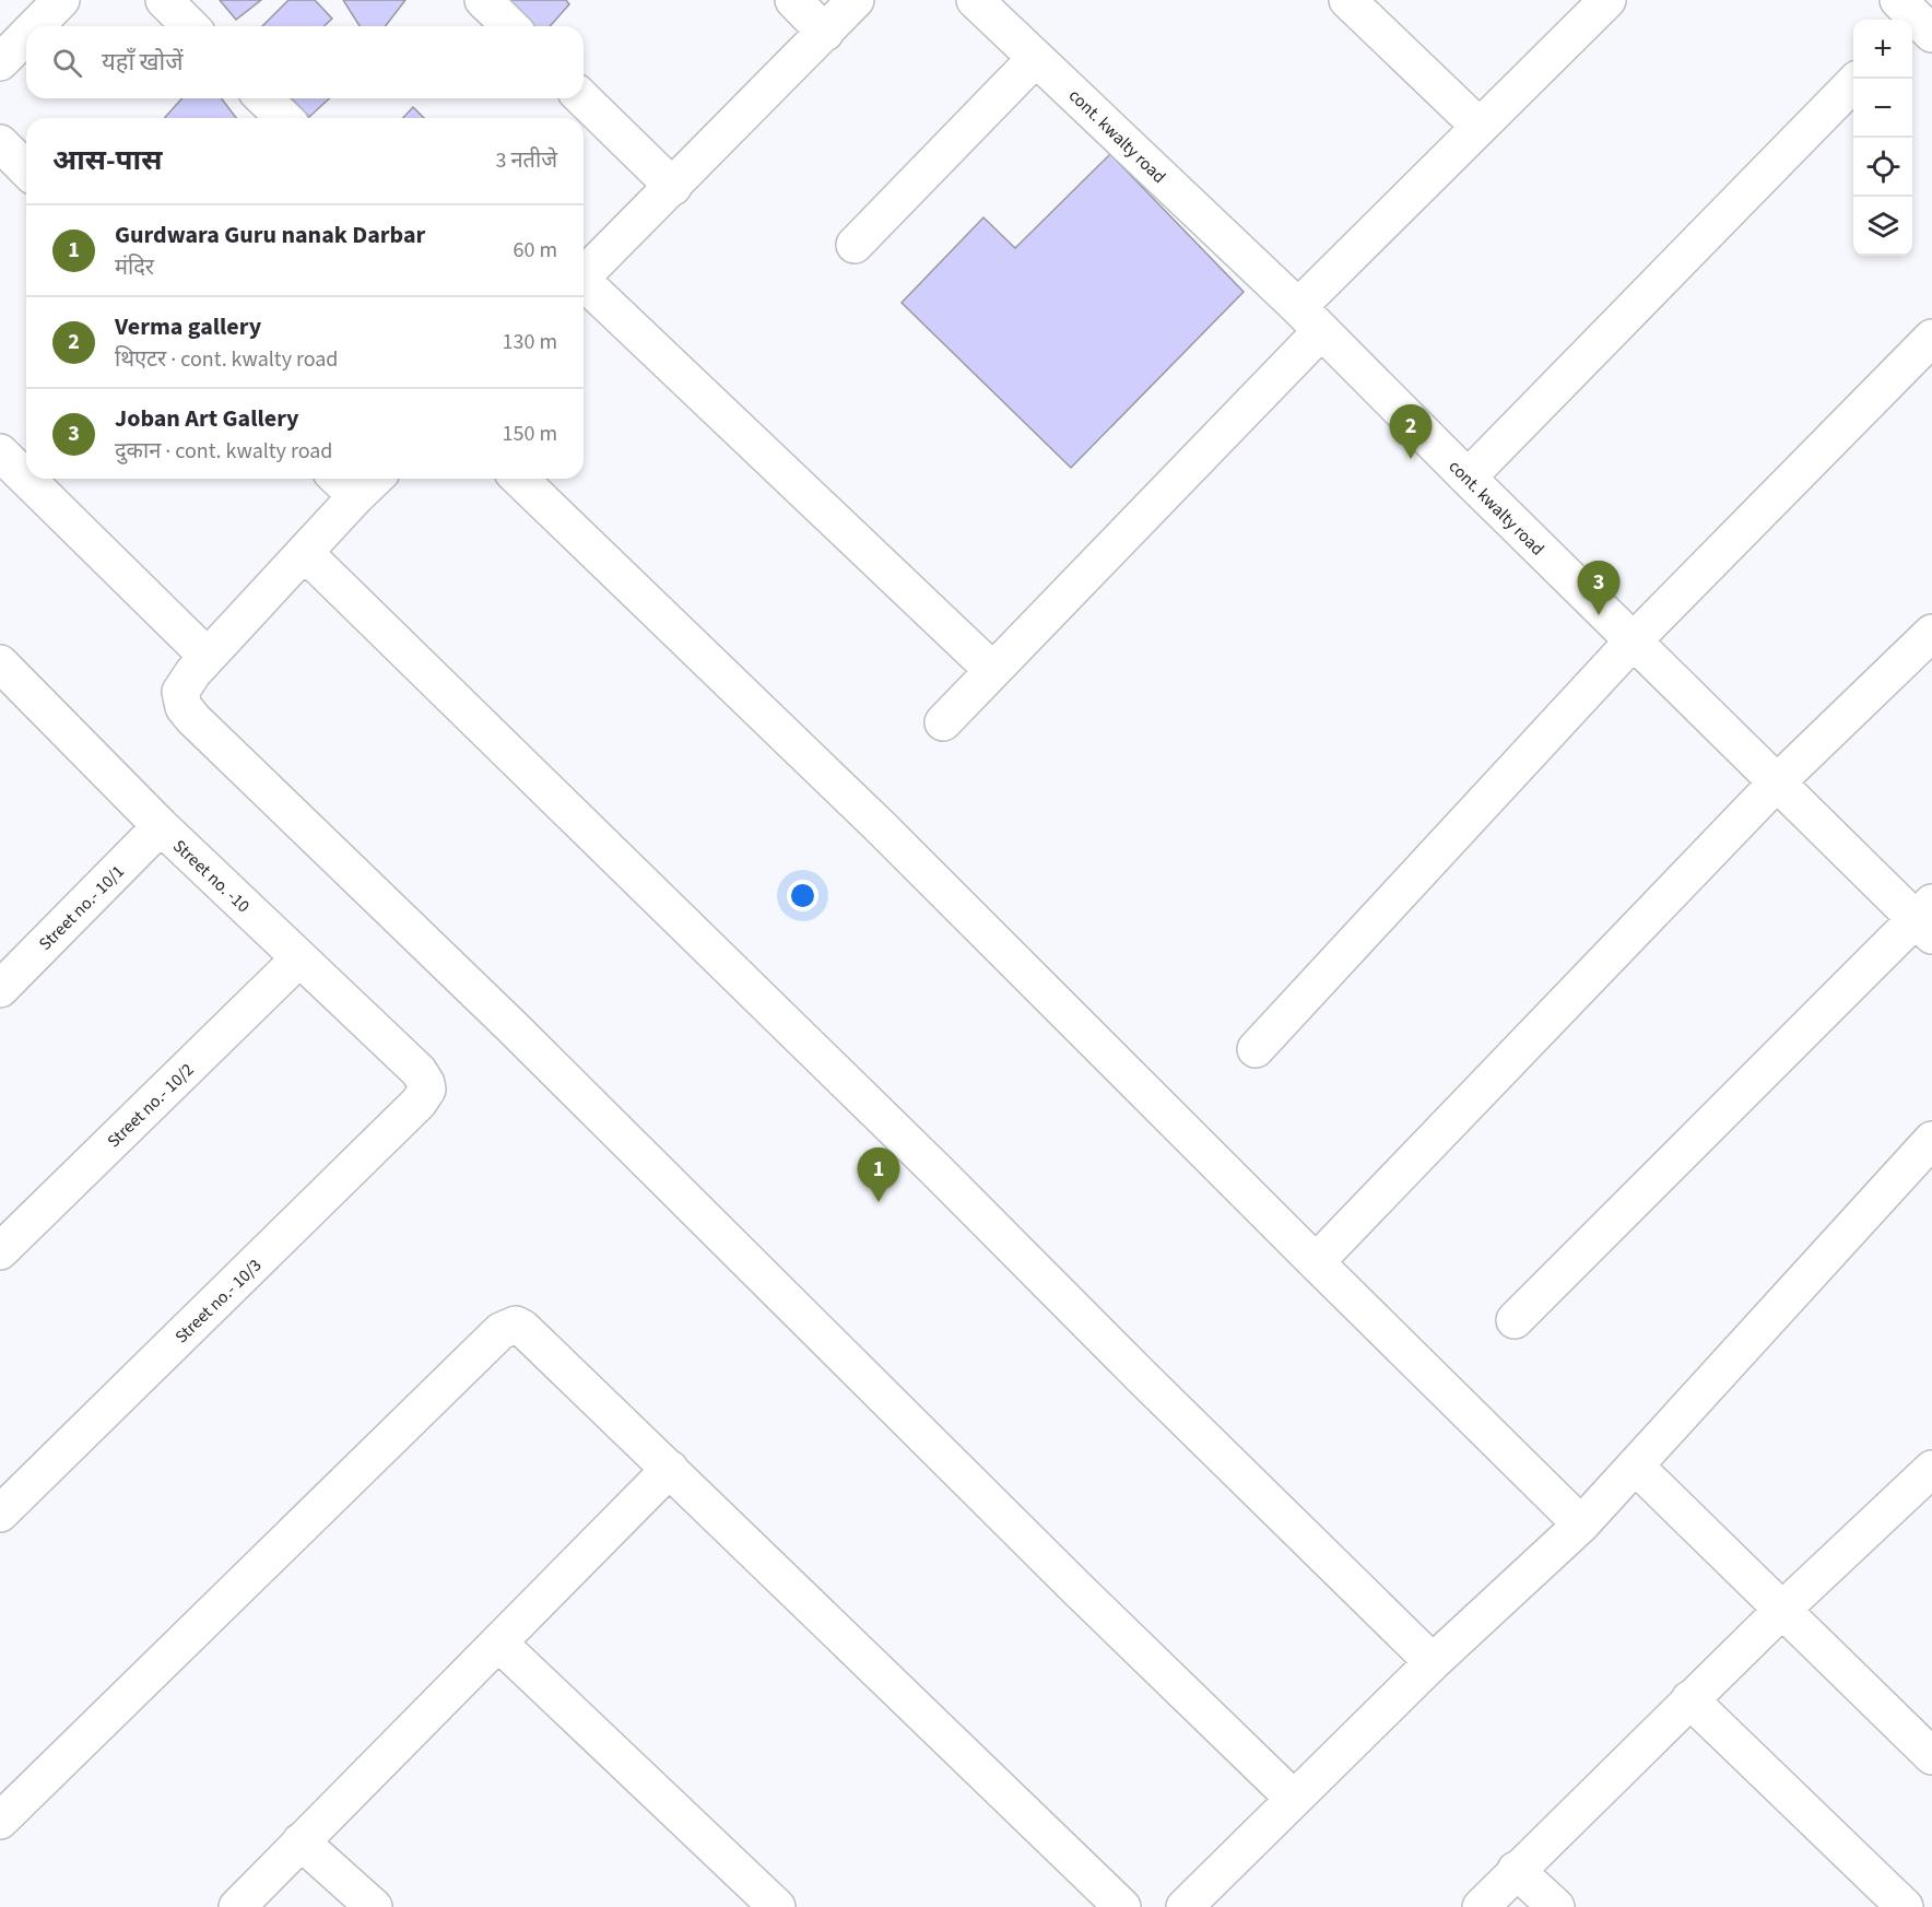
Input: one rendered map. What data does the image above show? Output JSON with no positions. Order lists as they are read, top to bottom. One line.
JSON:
{"streets":{"street":["cont. kwalty road","Street no. -10","Street no.- 10/1","Street no.- 10/2","Street no.- 10/3"]},"crossings":[["Street no. -10","Street no.- 10/1"],["Street no. -10","Street no.- 10/2"],["Street no. -10","Street no.- 10/3"]],"page":{"map_buttons":["+","−"],"search":"यहाँ खोजें","heading":["आस-पास","3 नतीजे"],"list":[{"mark":"1","name":"Gurdwara Guru nanak Darbar","note":"मंदिर","value":"60 m"},{"mark":"2","name":"Verma gallery","note":"थिएटर · cont. kwalty road","value":"130 m"},{"mark":"3","name":"Joban Art Gallery","note":"दुकान · cont. kwalty road","value":"150 m"}],"pins":["2","3","1"]}}
